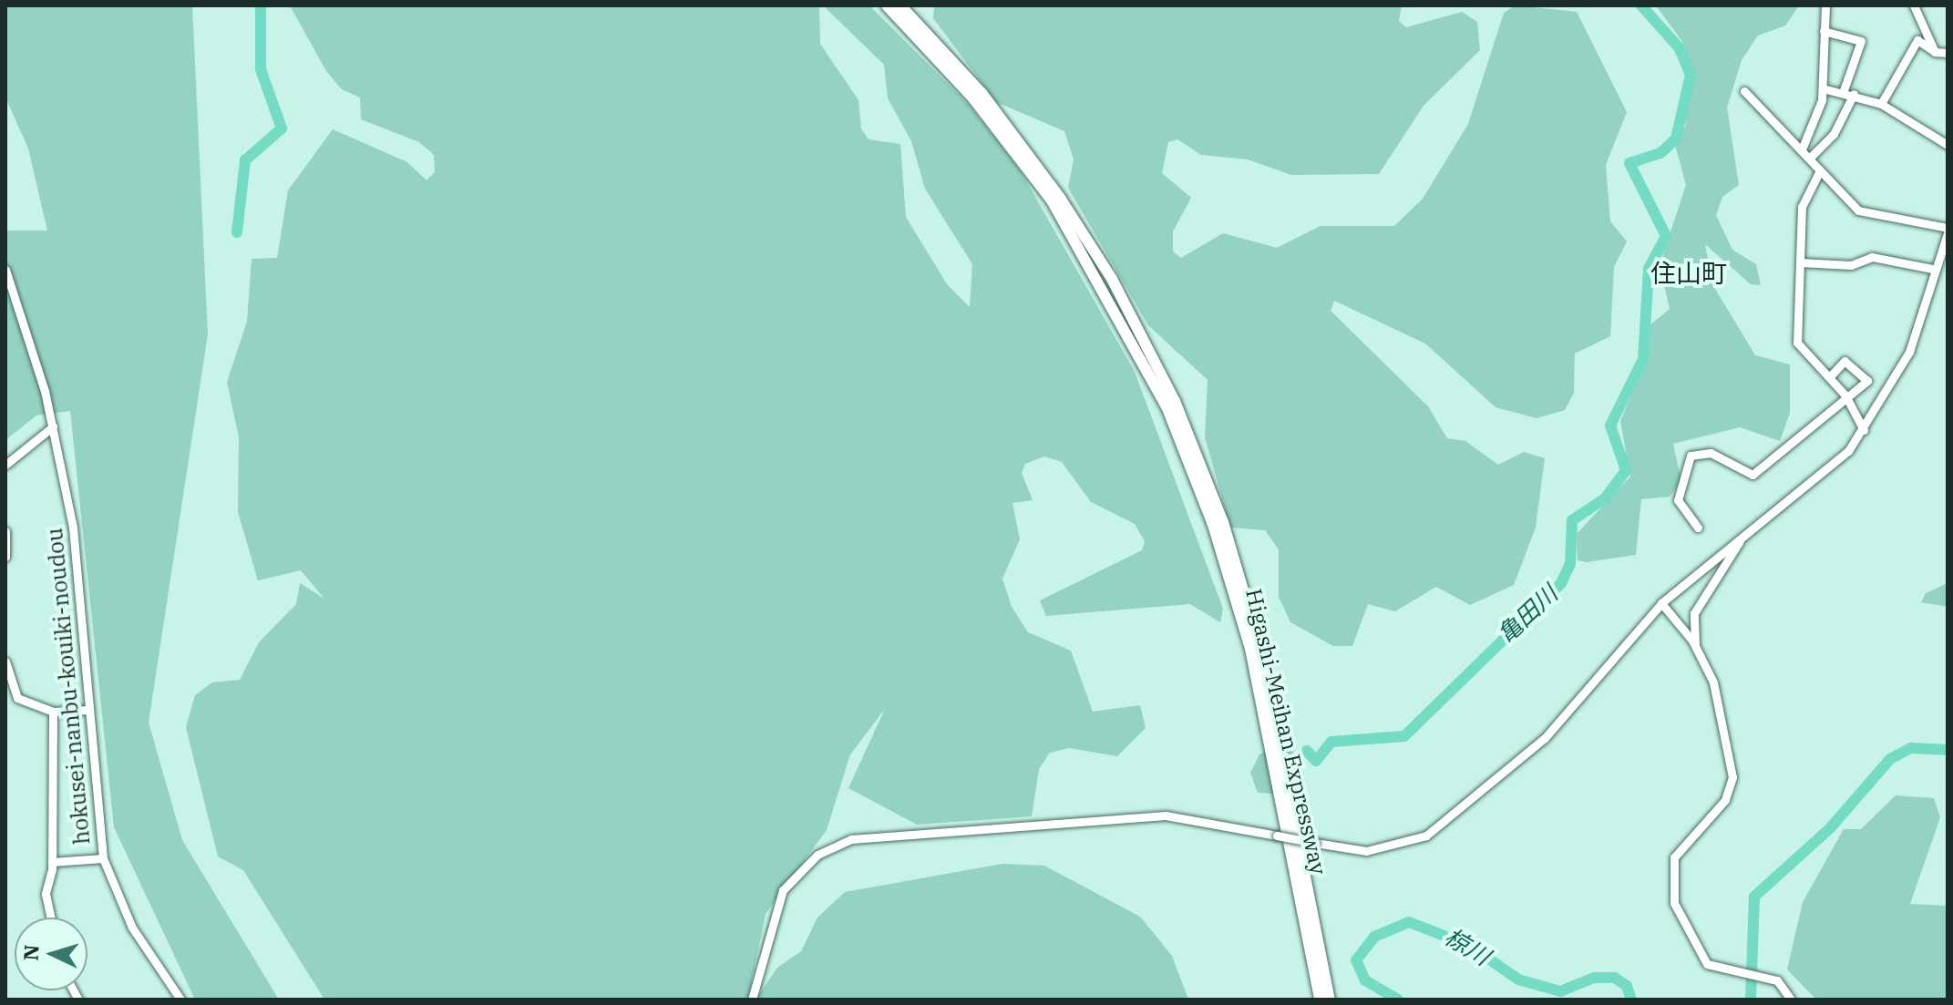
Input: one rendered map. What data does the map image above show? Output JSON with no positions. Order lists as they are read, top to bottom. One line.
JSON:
{"streets":{"highway":["Higashi-Meihan Expressway"],"street":["hokusei-nanbu-kouiki-noudou"]},"districts":["住山町"],"water":["亀田川","椋川"],"north":"left"}
